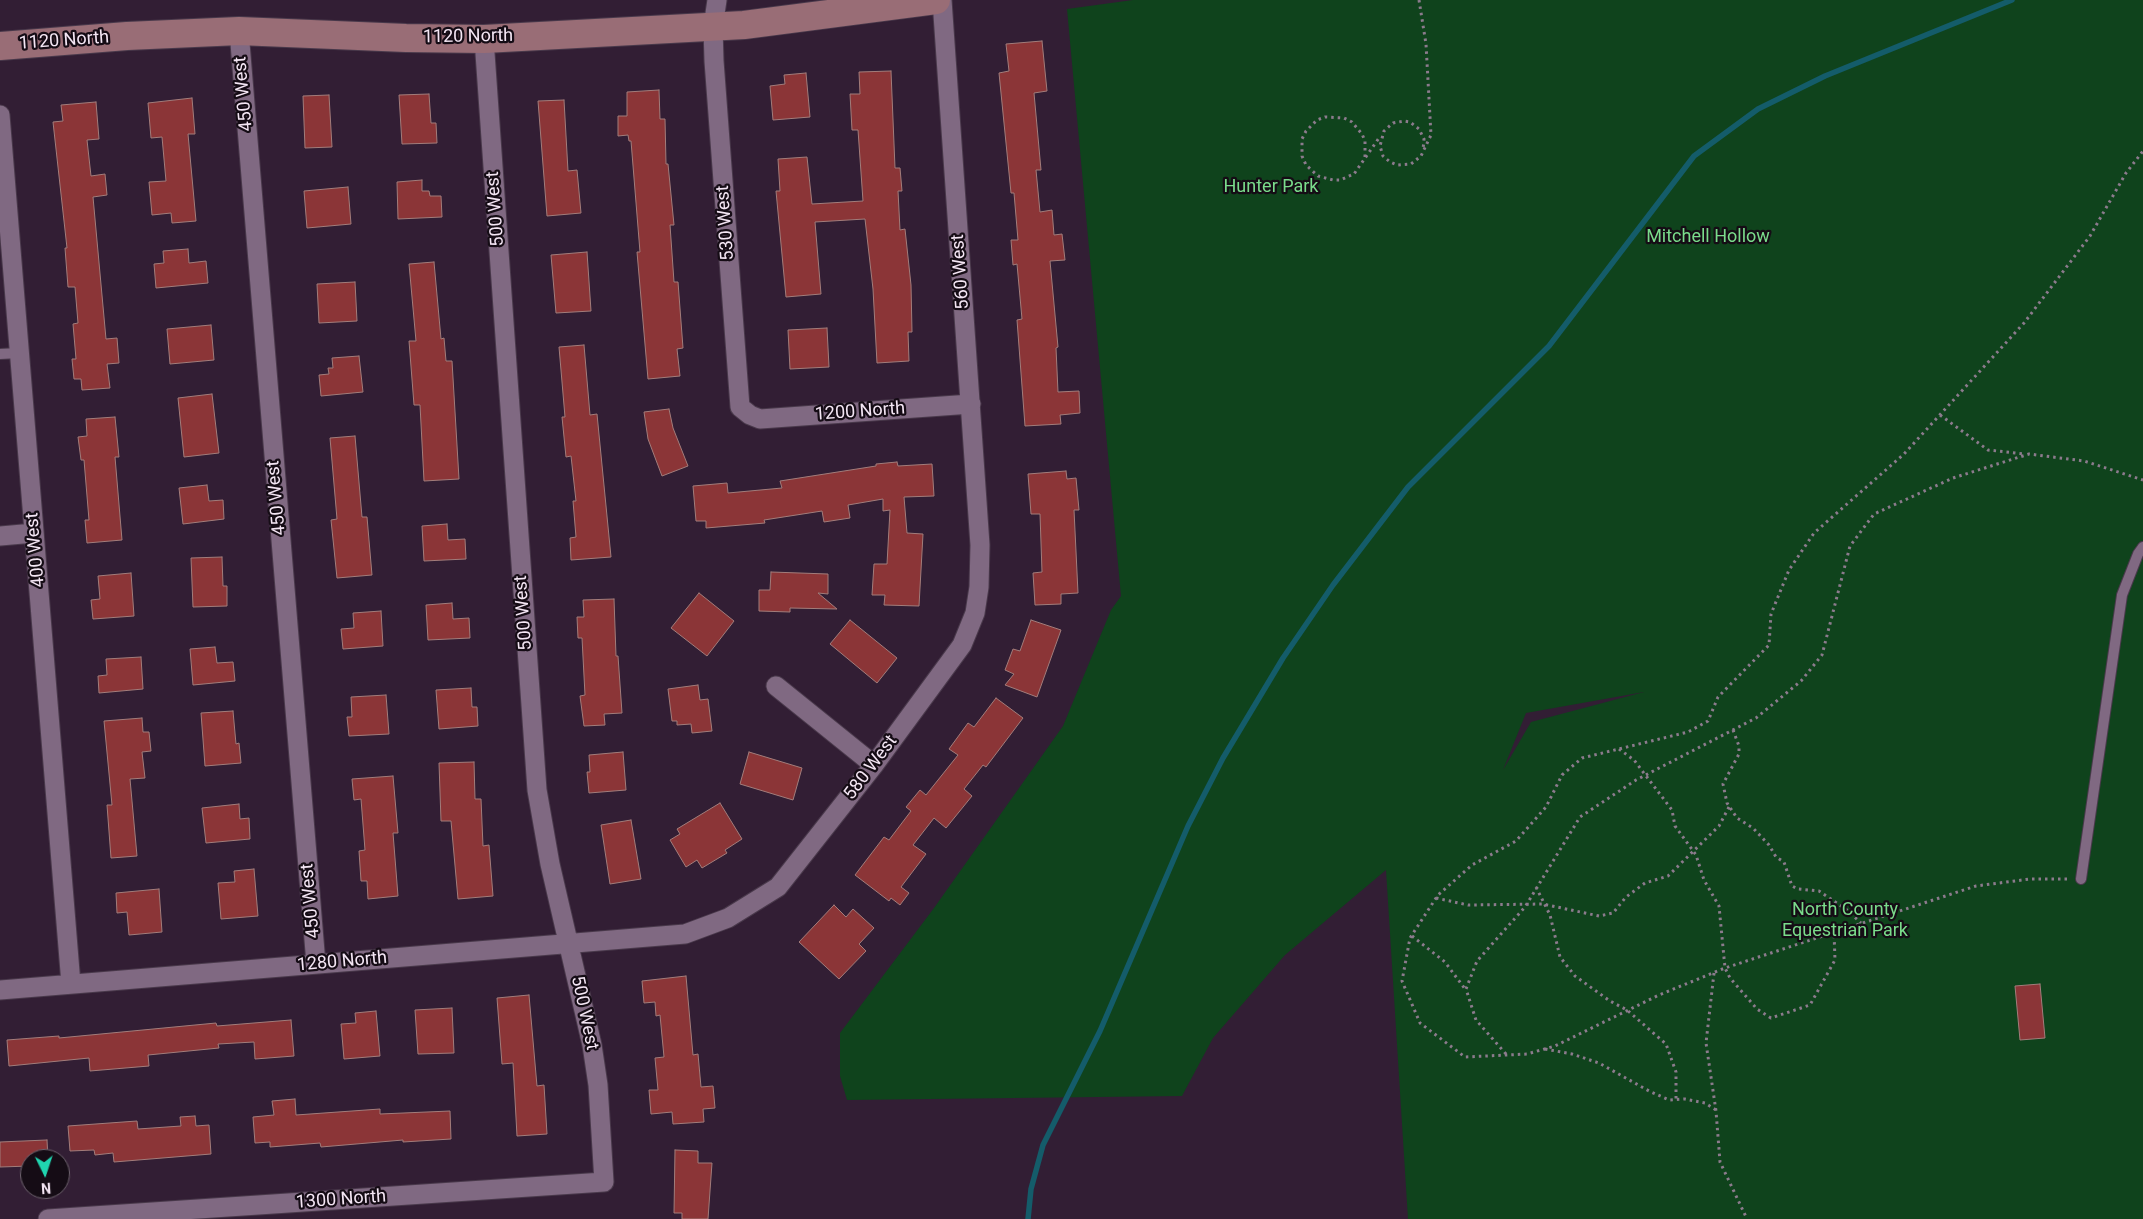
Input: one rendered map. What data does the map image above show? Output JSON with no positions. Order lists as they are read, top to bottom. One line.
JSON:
{"streets":{"street":["1120 North","450 West","500 West","530 West","560 West","1200 North","400 West","580 West","1280 North","1300 North"]},"crossings":[["1120 North","450 West"],["1120 North","500 West"],["1120 North","530 West"],["450 West","1280 North"],["500 West","1280 North"],["500 West","1300 North"],["530 West","1200 North"],["560 West","1200 North"],["560 West","580 West"],["400 West","1280 North"],["580 West","1280 North"]],"parks":["Hunter Park","Mitchell Hollow","North County Equestrian Park"],"north":"bottom"}
